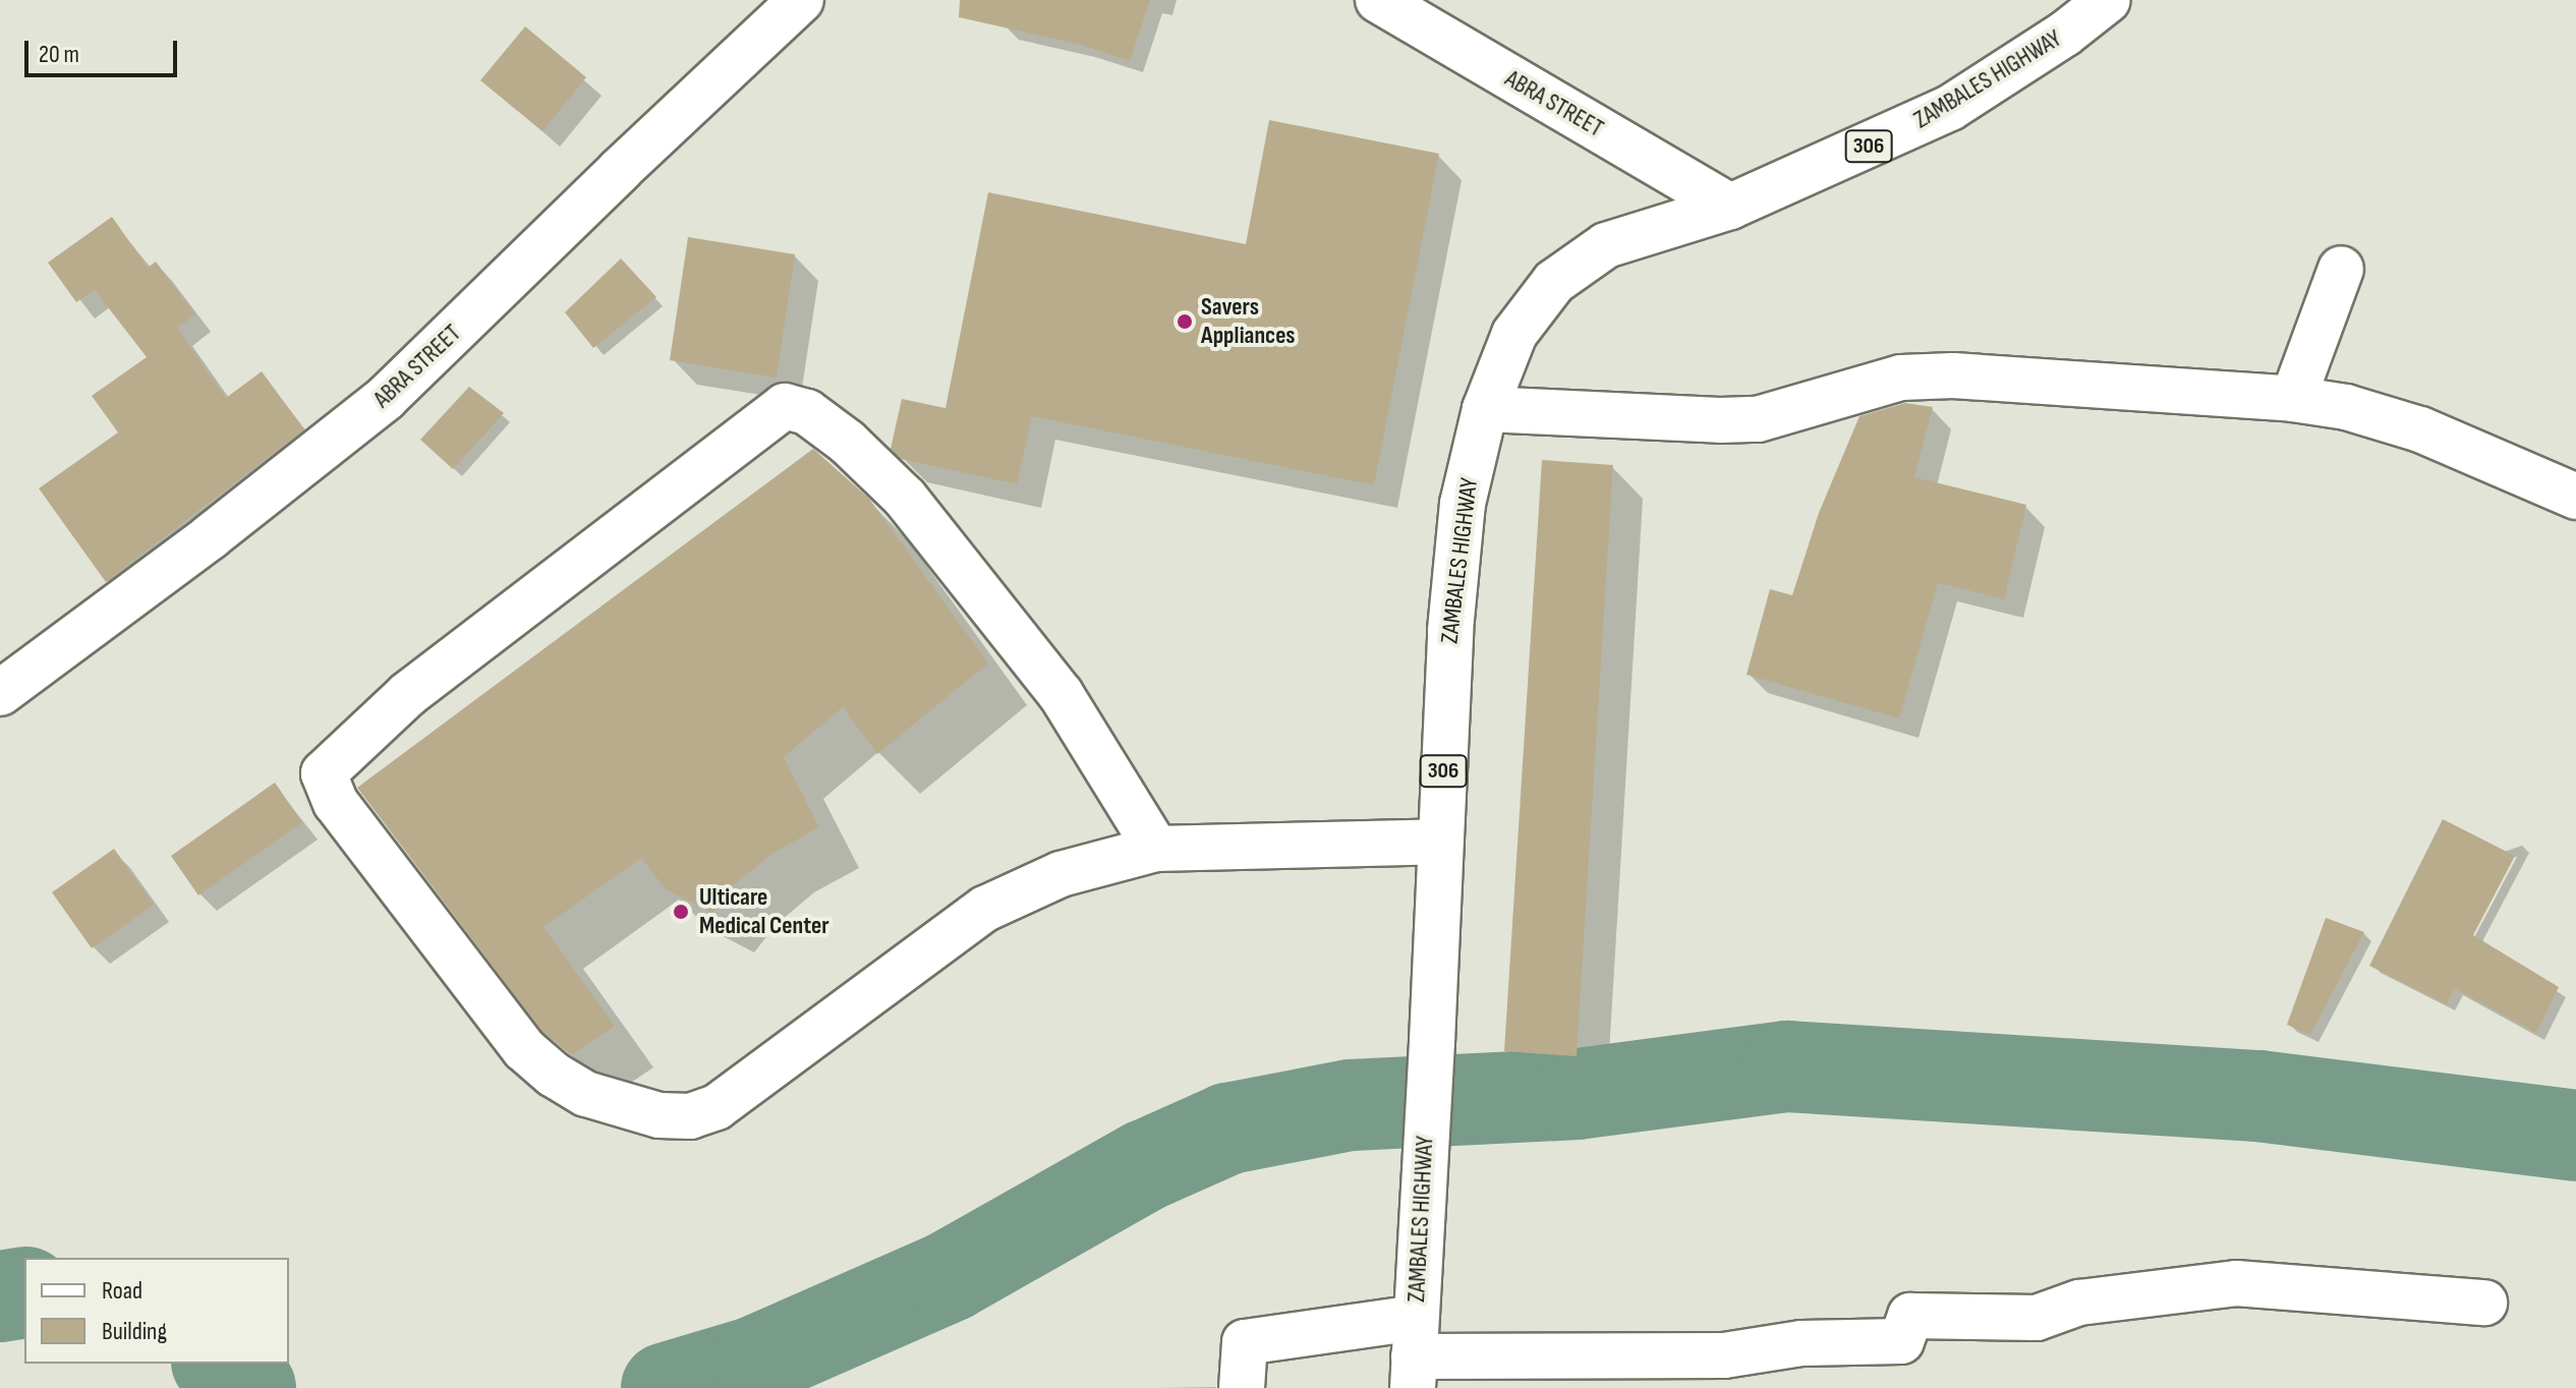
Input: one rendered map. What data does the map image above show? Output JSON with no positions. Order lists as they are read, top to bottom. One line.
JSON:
{"streets":{"street":["ZAMBALES HIGHWAY","ABRA STREET","306"]},"crossings":[["ZAMBALES HIGHWAY","ABRA STREET"]],"places":["Savers Appliances","Ulticare Medical Center"],"legend":["Road","Building"],"scale_bar":"20 m"}
